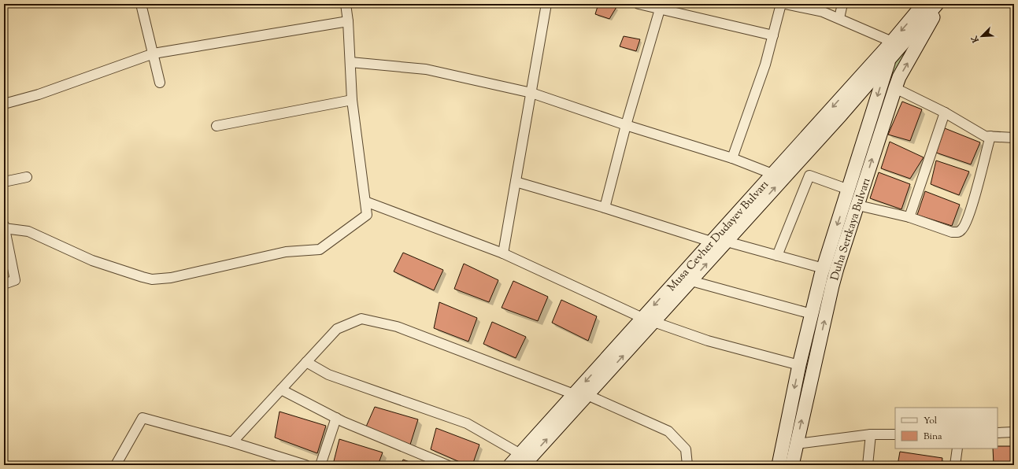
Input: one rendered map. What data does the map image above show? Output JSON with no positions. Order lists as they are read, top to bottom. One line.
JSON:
{"streets":{"main road":["Duha Sertkaya Bulvarı","Musa Cevher Dudayev Bulvarı"]},"crossings":[["Duha Sertkaya Bulvarı","Musa Cevher Dudayev Bulvarı"]],"legend":["Yol","Bina"],"north":"bottom left"}
